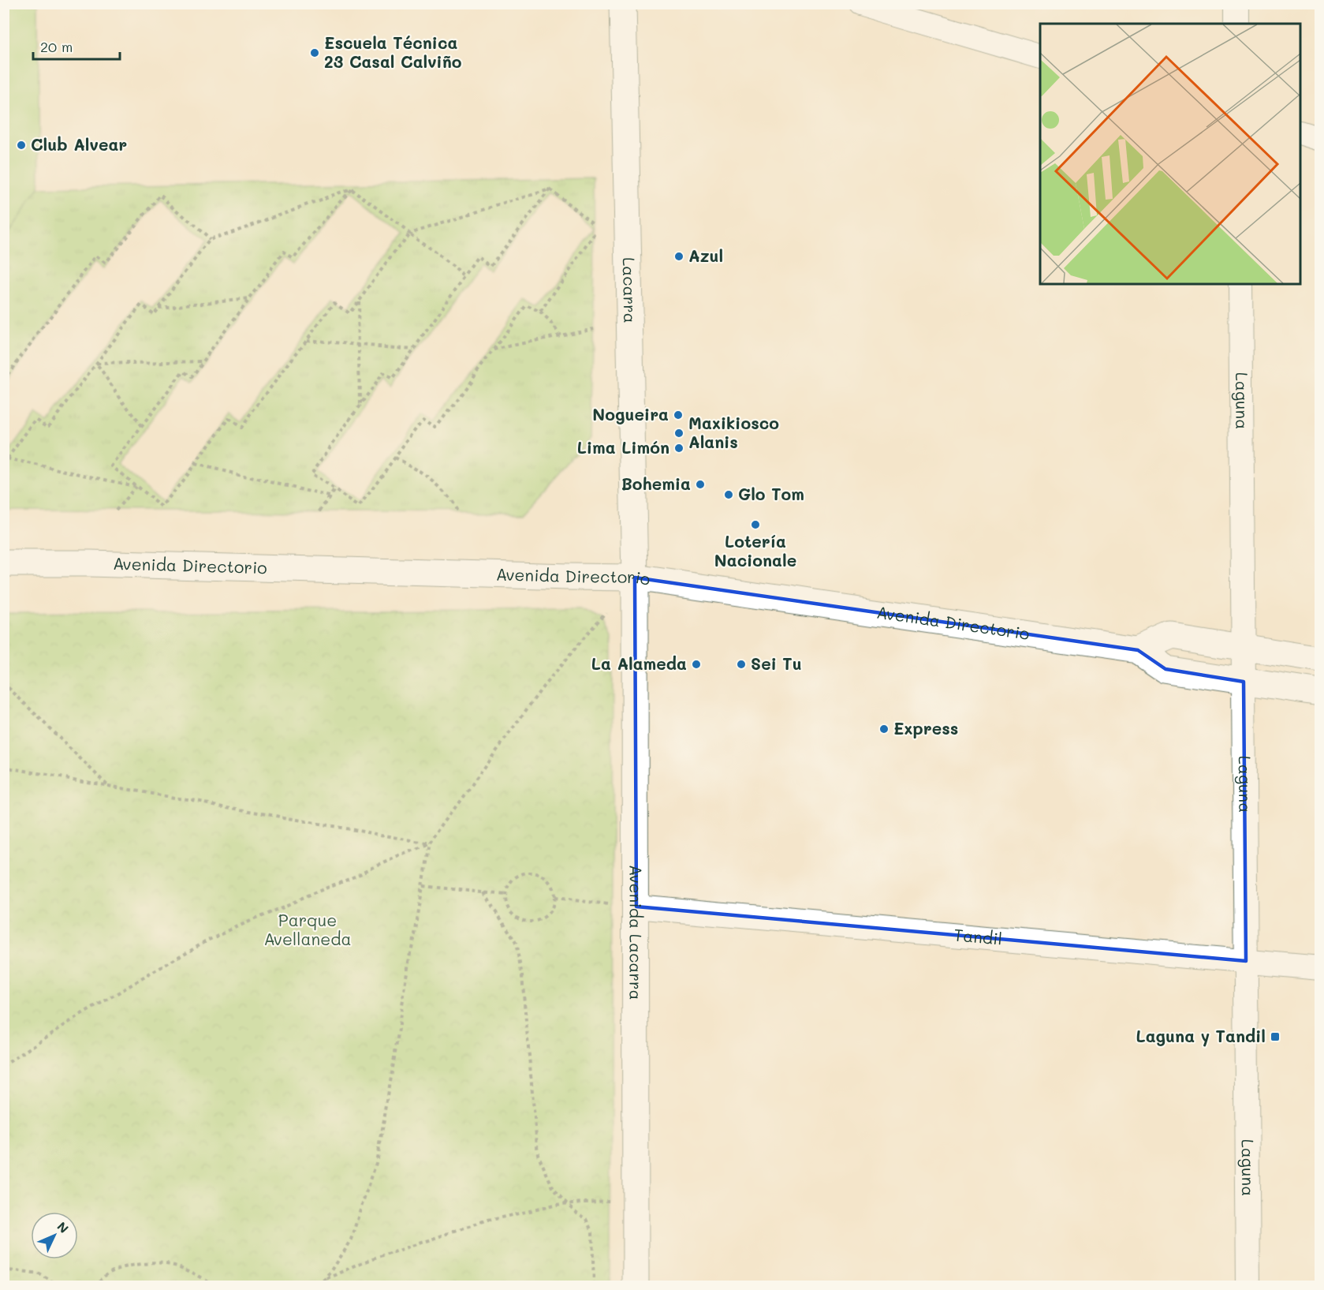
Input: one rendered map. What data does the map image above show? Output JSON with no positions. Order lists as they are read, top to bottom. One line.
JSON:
{"streets":{"main road":["Lacarra","Avenida Directorio","Avenida Lacarra"],"street":["Laguna","Tandil"]},"crossings":[["Lacarra","Avenida Directorio"],["Lacarra","Avenida Lacarra"],["Laguna","Avenida Directorio"],["Laguna","Tandil"],["Avenida Directorio","Avenida Lacarra"],["Avenida Lacarra","Tandil"]],"parks":["Parque Avellaneda"],"places":{"other":["Escuela Técnica 23 Casal Calviño","Club Alvear","Azul","Nogueira","Maxikiosco Alanis","Lima Limón","Bohemia","Glo Tom","Lotería Nacionale","La Alameda","Sei Tu","Express"],"transit":["Laguna y Tandil"]},"scale_bar":"20 m","north":"top right"}
